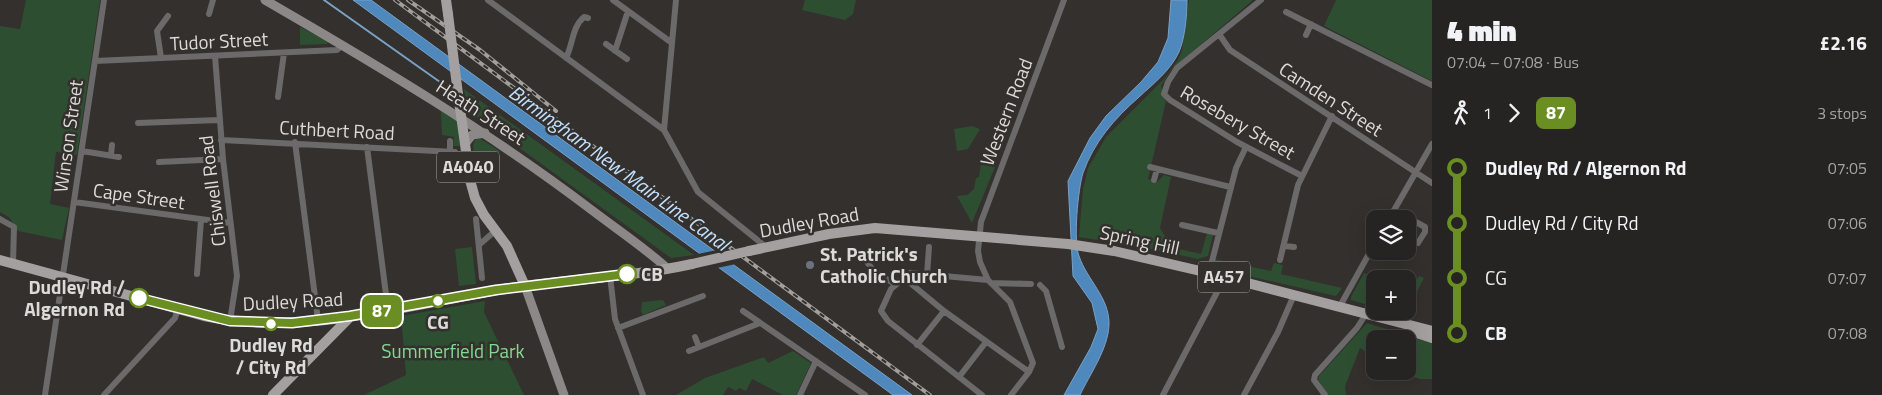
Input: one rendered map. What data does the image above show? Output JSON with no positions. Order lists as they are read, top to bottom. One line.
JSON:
{"streets":{"main road":["Heath Street","A4040","Dudley Road","Spring Hill","A457"],"street":["Tudor Street","Camden Street","Western Road","Rosebery Street","Cuthbert Road","Winson Street","Chiswell Road","Cape Street"]},"crossings":[["Tudor Street","Heath Street"],["Tudor Street","Winson Street"],["Tudor Street","Chiswell Road"],["Camden Street","Rosebery Street"],["Heath Street","A4040"],["Heath Street","Dudley Road"],["Western Road","Dudley Road"],["Cuthbert Road","Chiswell Road"],["Winson Street","Cape Street"],["Winson Street","Dudley Road"],["A4040","Dudley Road"],["Chiswell Road","Cape Street"],["Chiswell Road","Dudley Road"],["Dudley Road","Spring Hill"]],"water":["Birmingham New Main Line Canal"],"parks":["Summerfield Park"],"places":["St. Patrick's Catholic Church","CB","Dudley Rd / Algernon Rd","CG","Dudley Rd / City Rd"],"lines":["bus line 87"],"page":{"on_map":"87","heading":["4 min","07:04 – 07:08 · Bus","£2.16"],"legs":["1","87","3 stops"],"list":[{"name":"Dudley Rd / Algernon Rd","value":"07:05"},{"name":"Dudley Rd / City Rd","value":"07:06"},{"name":"CG","value":"07:07"},{"name":"CB","value":"07:08"}],"map_buttons":["+","−"]}}
